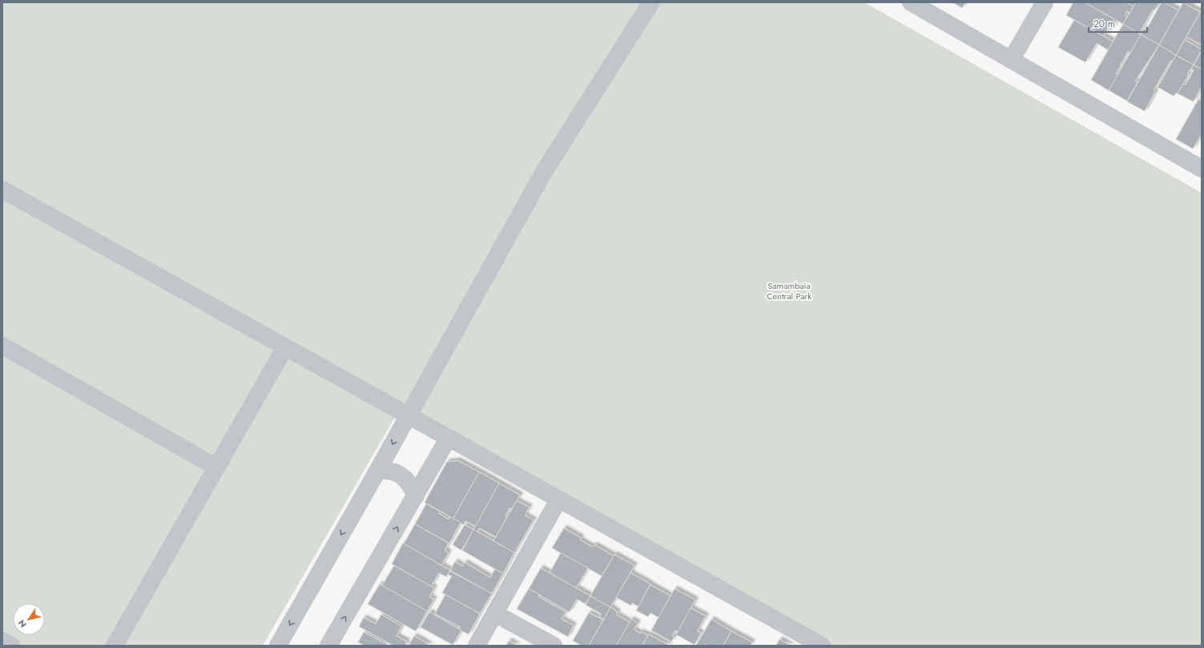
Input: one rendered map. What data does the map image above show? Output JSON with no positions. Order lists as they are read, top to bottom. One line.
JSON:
{"parks":["Samambaia Central Park"],"scale_bar":"20 m","north":"bottom left"}
